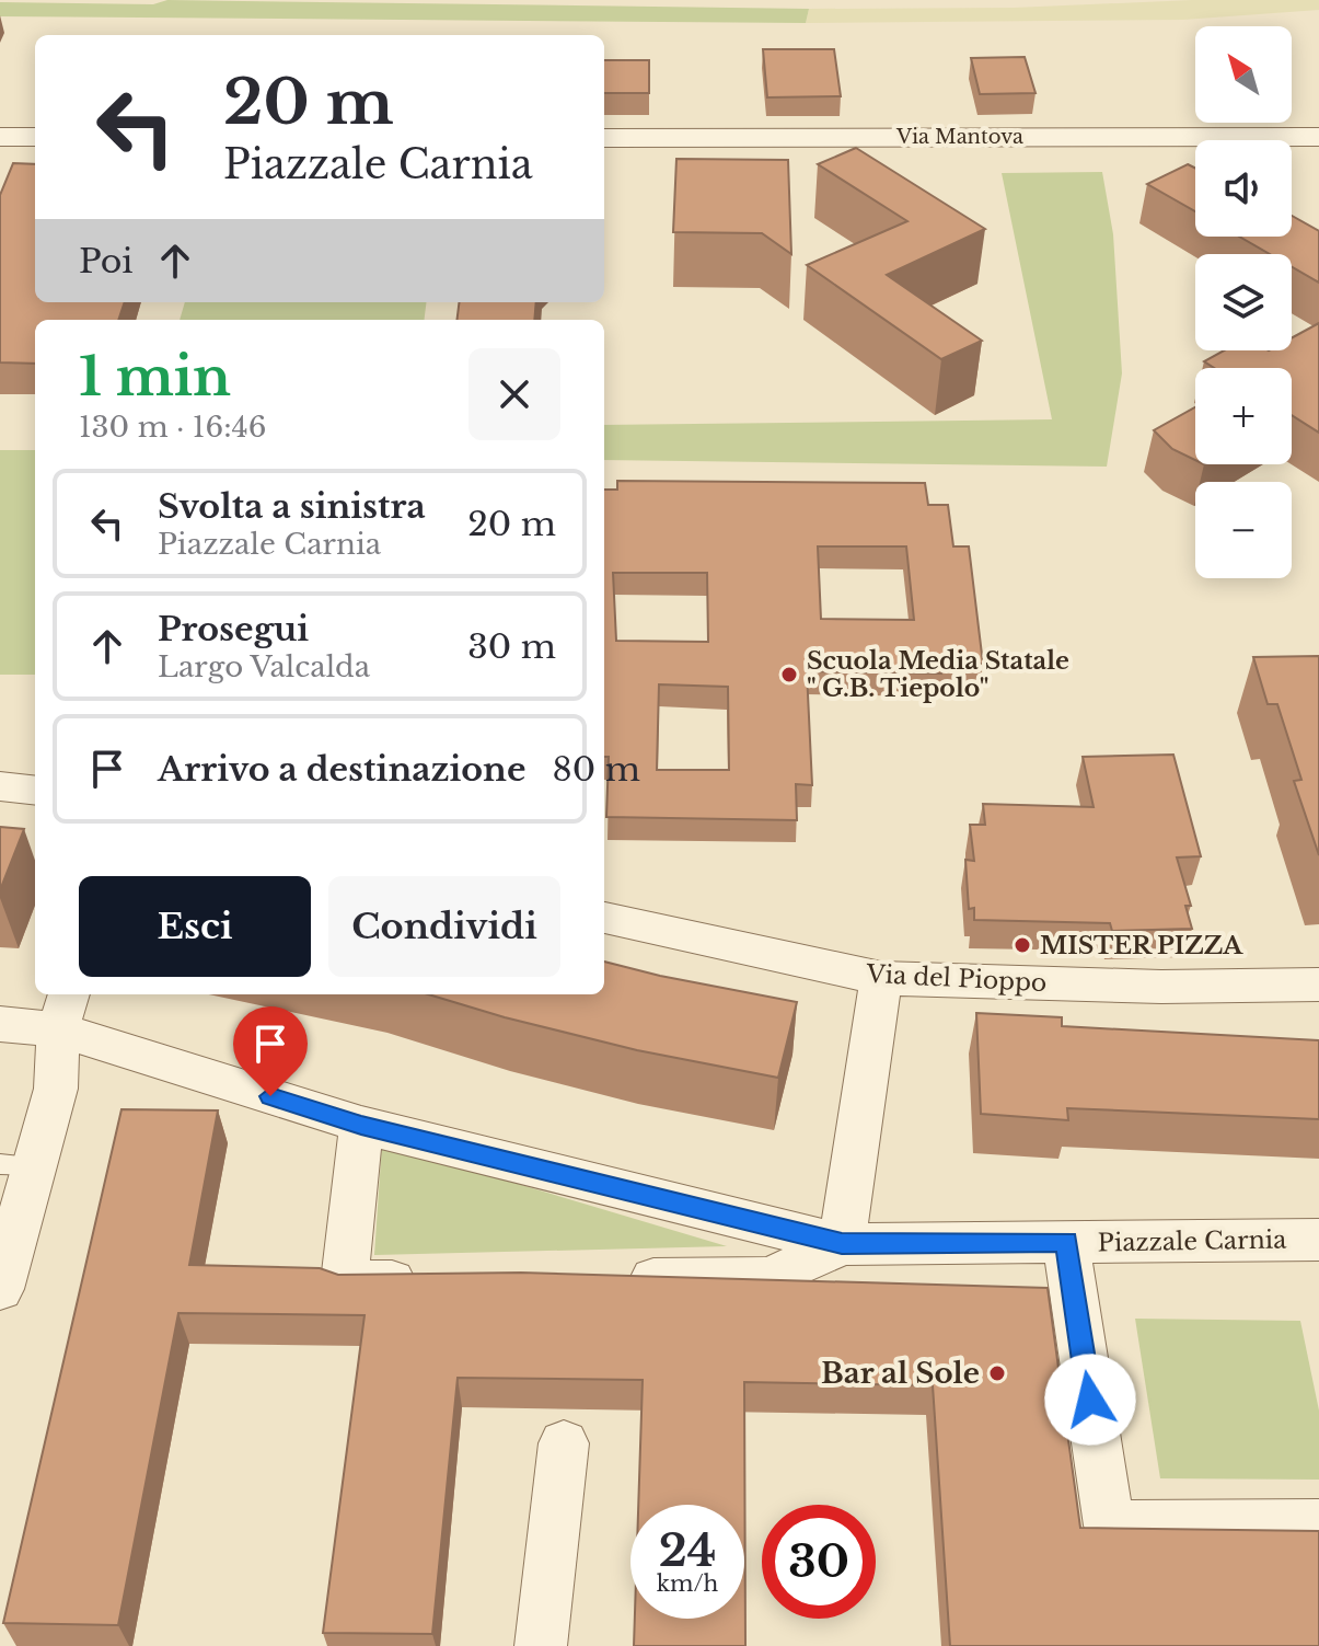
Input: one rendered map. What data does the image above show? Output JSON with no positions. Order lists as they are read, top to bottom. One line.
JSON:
{"streets":{"street":["Via Mantova","Via del Pioppo","Piazzale Carnia"]},"places":["Scuola Media Statale \" G.B. Tiepolo\"","MISTER PIZZA","Bar al Sole"],"north":"top left","page":{"map_buttons":["+","−"],"turn":["20 m","Piazzale Carnia"],"then":"Poi","heading":["1 min","130 m · 16:46"],"list":[{"name":"Svolta a sinistra","note":"Piazzale Carnia","value":"20 m"},{"name":"Prosegui","note":"Largo Valcalda","value":"30 m"},{"name":"Arrivo a destinazione","value":"80 m"}],"buttons":["Esci","Condividi"],"speed":"24 km/h","limit":"30"}}
